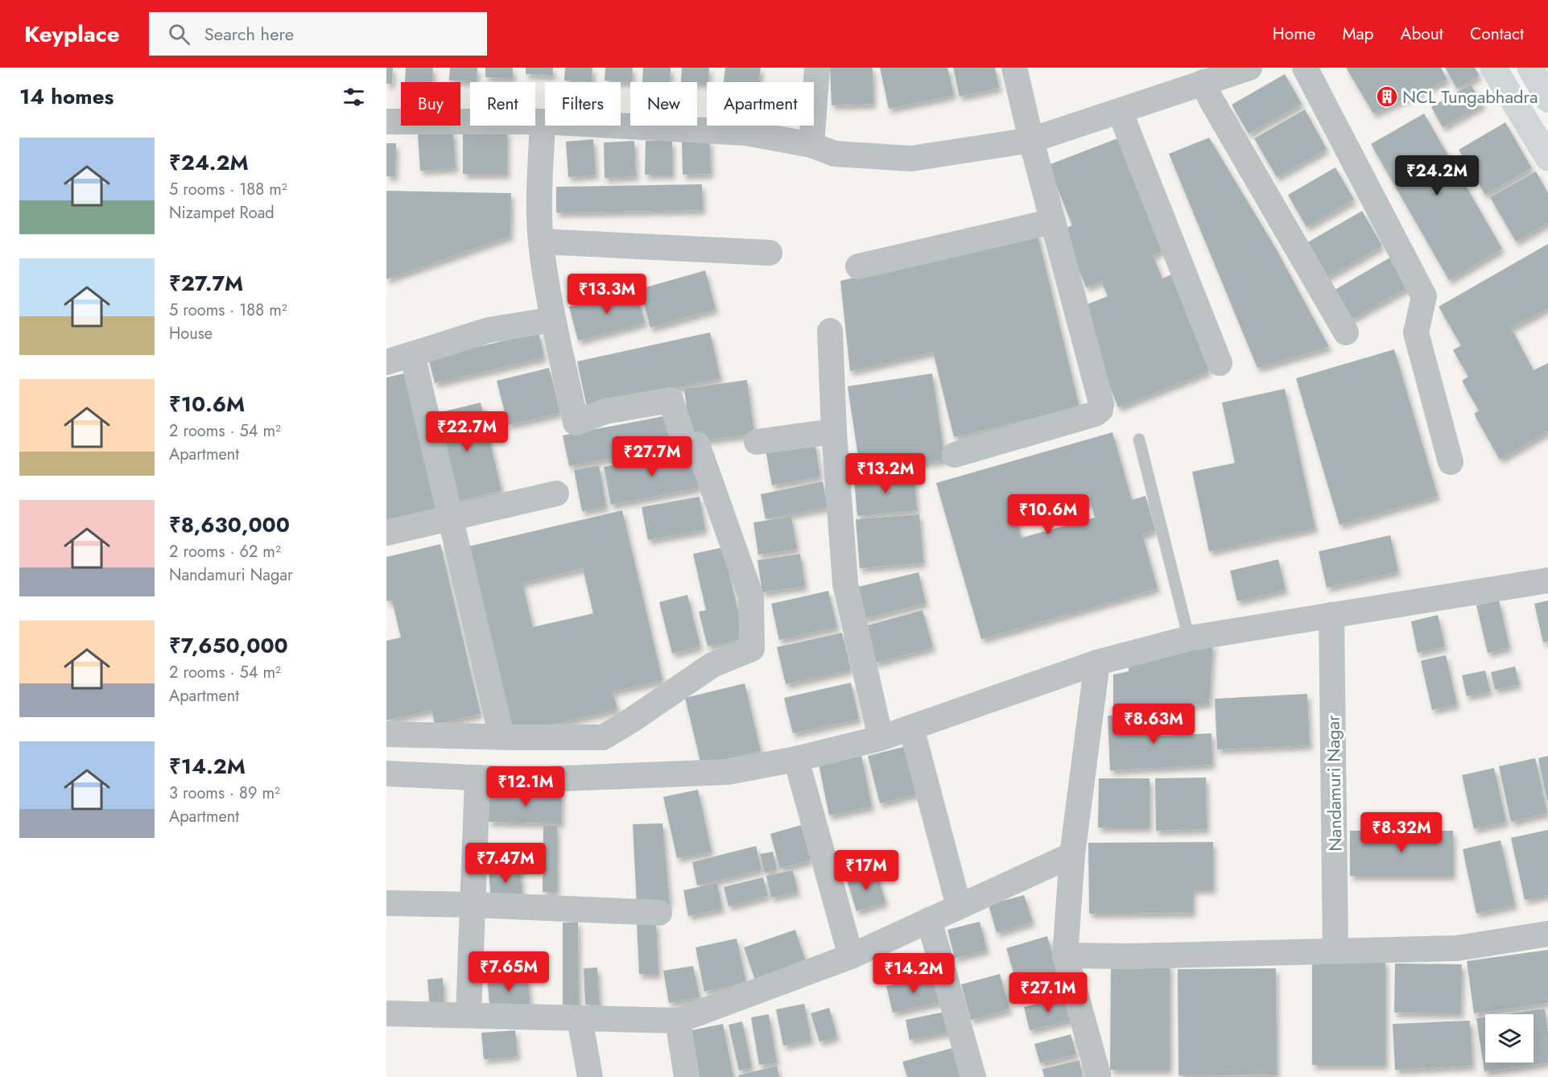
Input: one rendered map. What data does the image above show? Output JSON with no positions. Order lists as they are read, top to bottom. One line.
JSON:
{"streets":{"street":["Nandamuri Nagar"]},"places":{"building":["NCL Tungabhadra"]},"page":{"header":"Keyplace","search":"Search here","nav":["Home","Map","About","Contact"],"heading":"14 homes","chip":["Buy","Rent","Filters","New","Apartment"],"list":[{"name":"₹24.2M","note":"5 rooms · 188 m² · Nizampet Road"},{"name":"₹27.7M","note":"5 rooms · 188 m² · House"},{"name":"₹10.6M","note":"2 rooms · 54 m² · Apartment"},{"name":"₹8,630,000","note":"2 rooms · 62 m² · Nandamuri Nagar"},{"name":"₹7,650,000","note":"2 rooms · 54 m² · Apartment"},{"name":"₹14.2M","note":"3 rooms · 89 m² · Apartment"}],"price":["₹24.2M","₹13.3M","₹22.7M","₹27.7M","₹13.2M","₹10.6M","₹8.63M","₹12.1M","₹8.32M","₹7.47M","₹17M","₹7.65M","₹14.2M","₹27.1M"]}}
